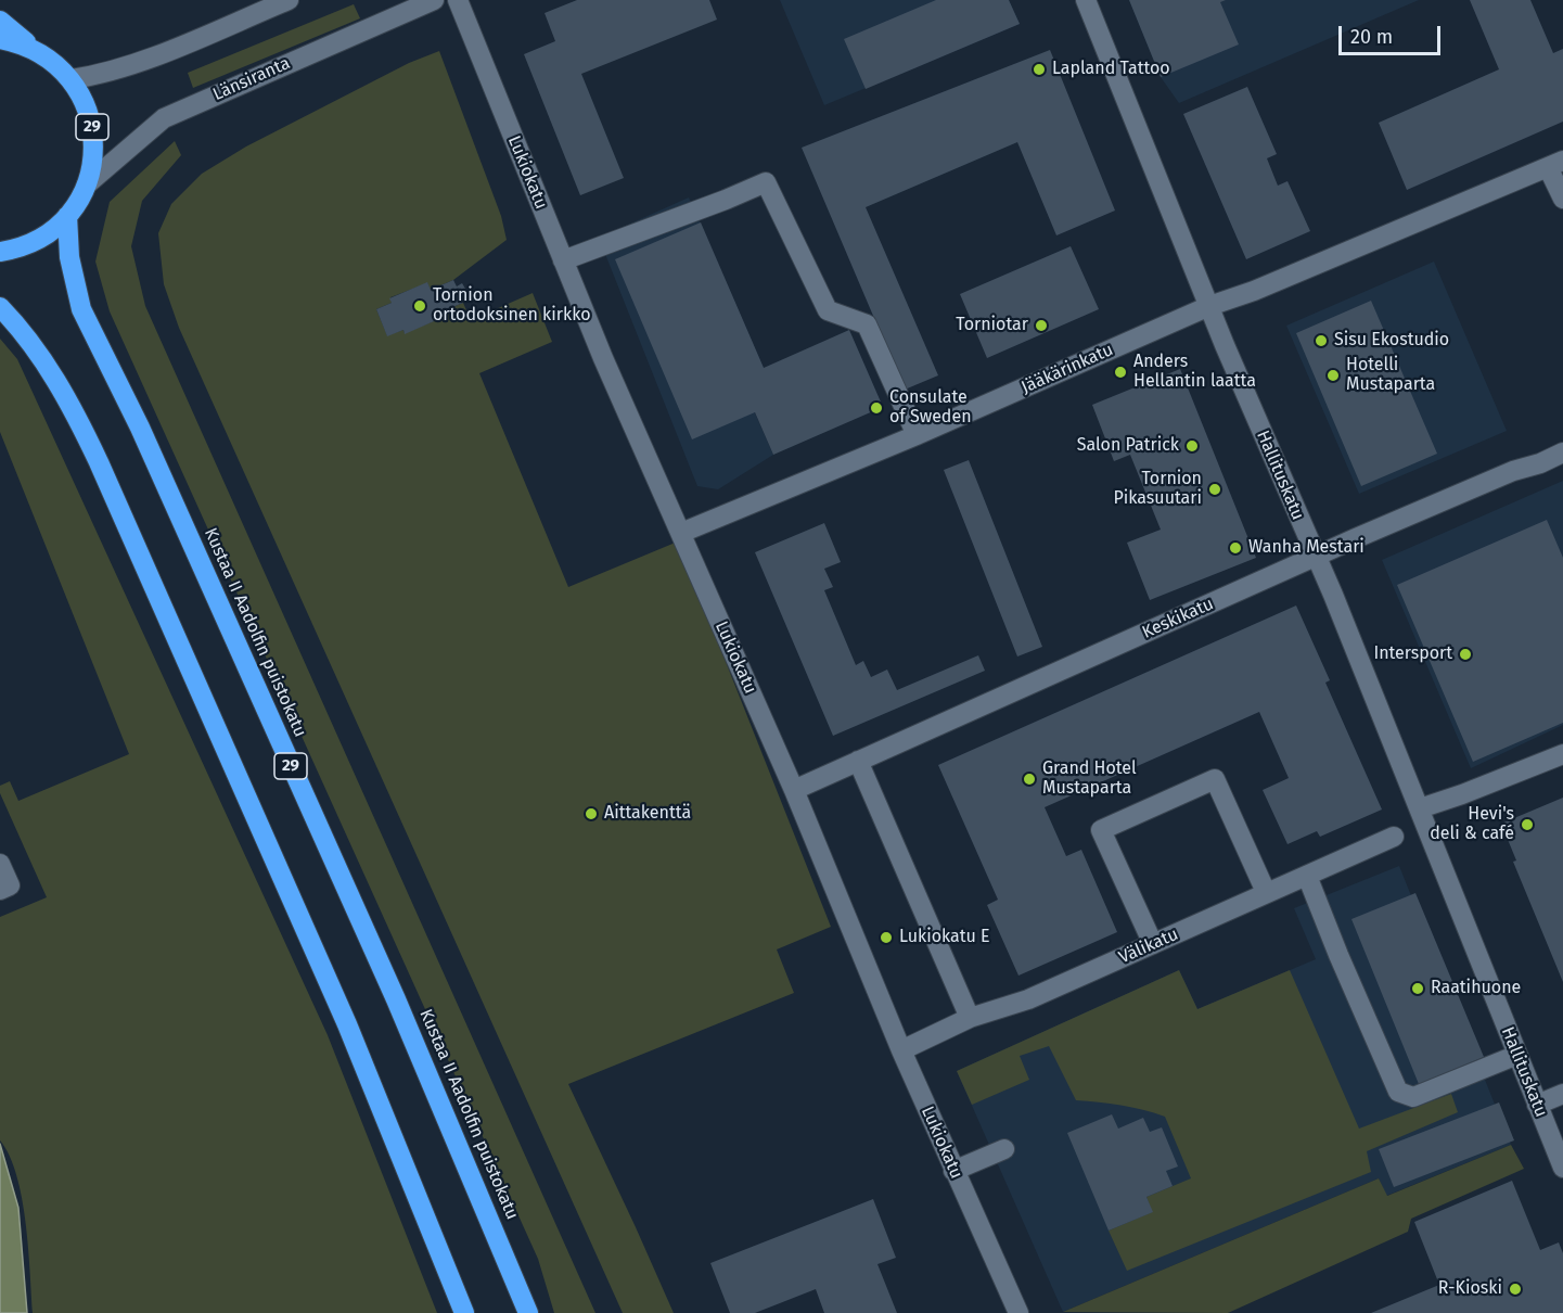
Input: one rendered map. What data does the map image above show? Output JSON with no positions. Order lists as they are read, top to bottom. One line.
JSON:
{"streets":{"highway":["29","Kustaa II Aadolfin puistokatu"],"street":["Länsiranta","Lukiokatu","Jääkärinkatu","Hallituskatu","Keskikatu","Välikatu"]},"crossings":[["Länsiranta","29"],["29","Kustaa II Aadolfin puistokatu"],["Lukiokatu","Jääkärinkatu"],["Lukiokatu","Keskikatu"],["Lukiokatu","Välikatu"],["Jääkärinkatu","Hallituskatu"],["Hallituskatu","Keskikatu"]],"places":["Lapland Tattoo","Tornion ortodoksinen kirkko","Torniotar","Sisu Ekostudio","Anders Hellantin laatta","Hotelli Mustaparta","Consulate of Sweden","Salon Patrick","Tornion Pikasuutari","Wanha Mestari","Intersport","Grand Hotel Mustaparta","Aittakenttä","Hevi's deli & café","Lukiokatu E","Raatihuone","R-Kioski"],"scale_bar":"20 m"}
